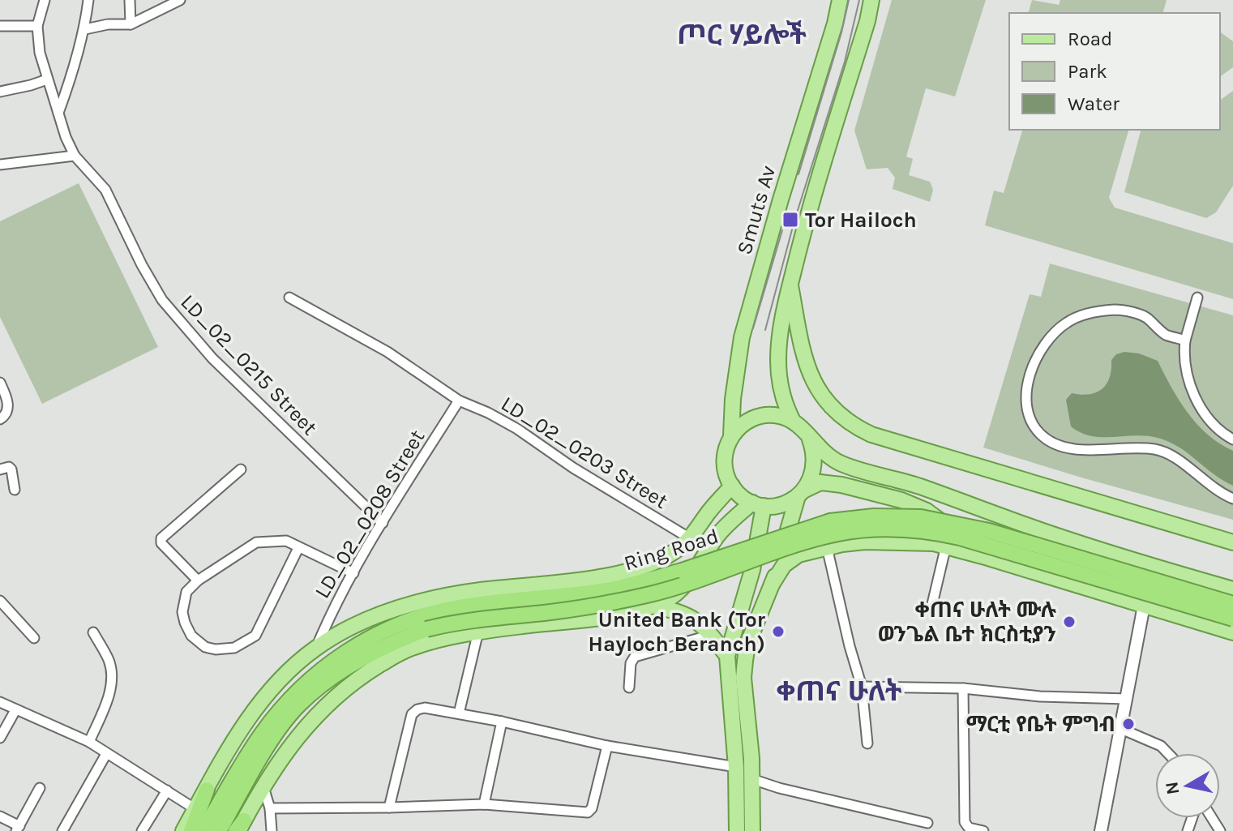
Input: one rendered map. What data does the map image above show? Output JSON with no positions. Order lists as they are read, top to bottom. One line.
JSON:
{"streets":{"highway":["Ring Road"],"main road":["Smuts Av"],"street":["LD_02_0215 Street","LD_02_0203 Street","LD_02_0208 Street"]},"crossings":[["LD_02_0215 Street","LD_02_0208 Street"],["LD_02_0203 Street","LD_02_0208 Street"]],"districts":["ጦር ሃይሎች","ቀጠና ሁለት"],"places":{"transit":["Tor Hailoch"],"other":["ቀጠና ሁለት ሙሉ ወንጌል ቤተ ክርስቲያን","United Bank (Tor Hayloch Beranch)","ማርቲ የቤት ምግብ"]},"legend":["Road","Park","Water"],"north":"left"}
